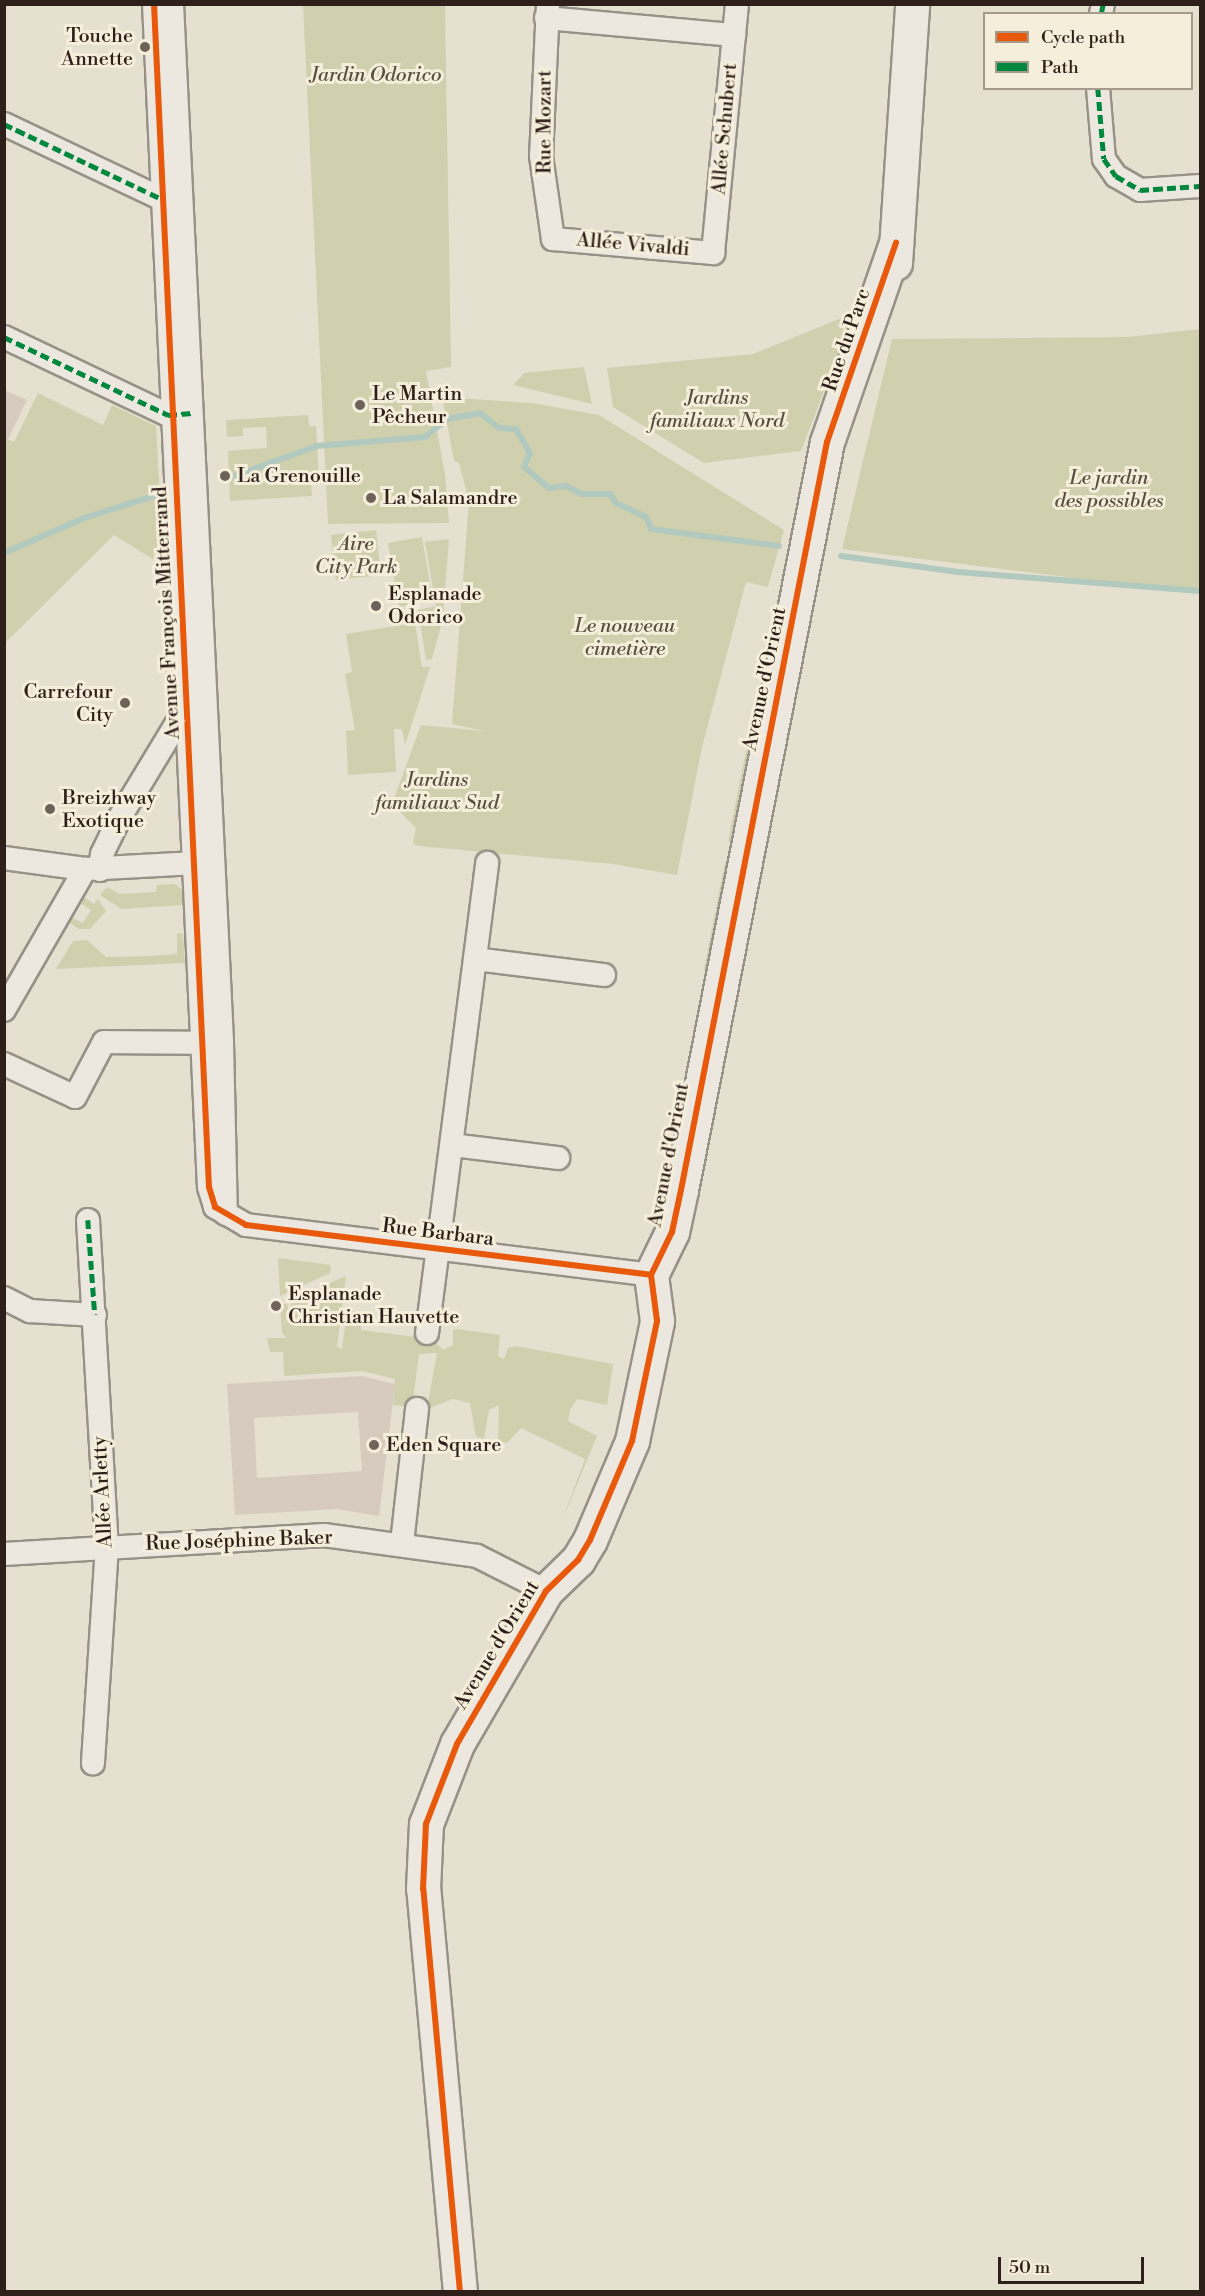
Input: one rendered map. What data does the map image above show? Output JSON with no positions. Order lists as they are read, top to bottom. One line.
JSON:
{"streets":{"street":["Rue Mozart","Allée Schubert","Allée Vivaldi","Rue du Parc","Avenue François Mitterrand","Avenue d'Orient","Rue Barbara","Allée Arletty","Rue Joséphine Baker"]},"crossings":[["Rue Mozart","Allée Vivaldi"],["Allée Schubert","Allée Vivaldi"],["Rue du Parc","Avenue d'Orient"],["Avenue François Mitterrand","Rue Barbara"],["Avenue d'Orient","Rue Barbara"],["Avenue d'Orient","Rue Joséphine Baker"],["Allée Arletty","Rue Joséphine Baker"]],"parks":["Jardin Odorico","Jardins familiaux Nord","Le jardin des possibles","Aire City Park","Le nouveau cimetière","Jardins familiaux Sud"],"places":["Touche Annette","Le Martin Pêcheur","La Grenouille","La Salamandre","Esplanade Odorico","Carrefour City","Breizhway Exotique","Esplanade Christian Hauvette","Eden Square"],"legend":["Cycle path","Path"],"scale_bar":"50 m"}
